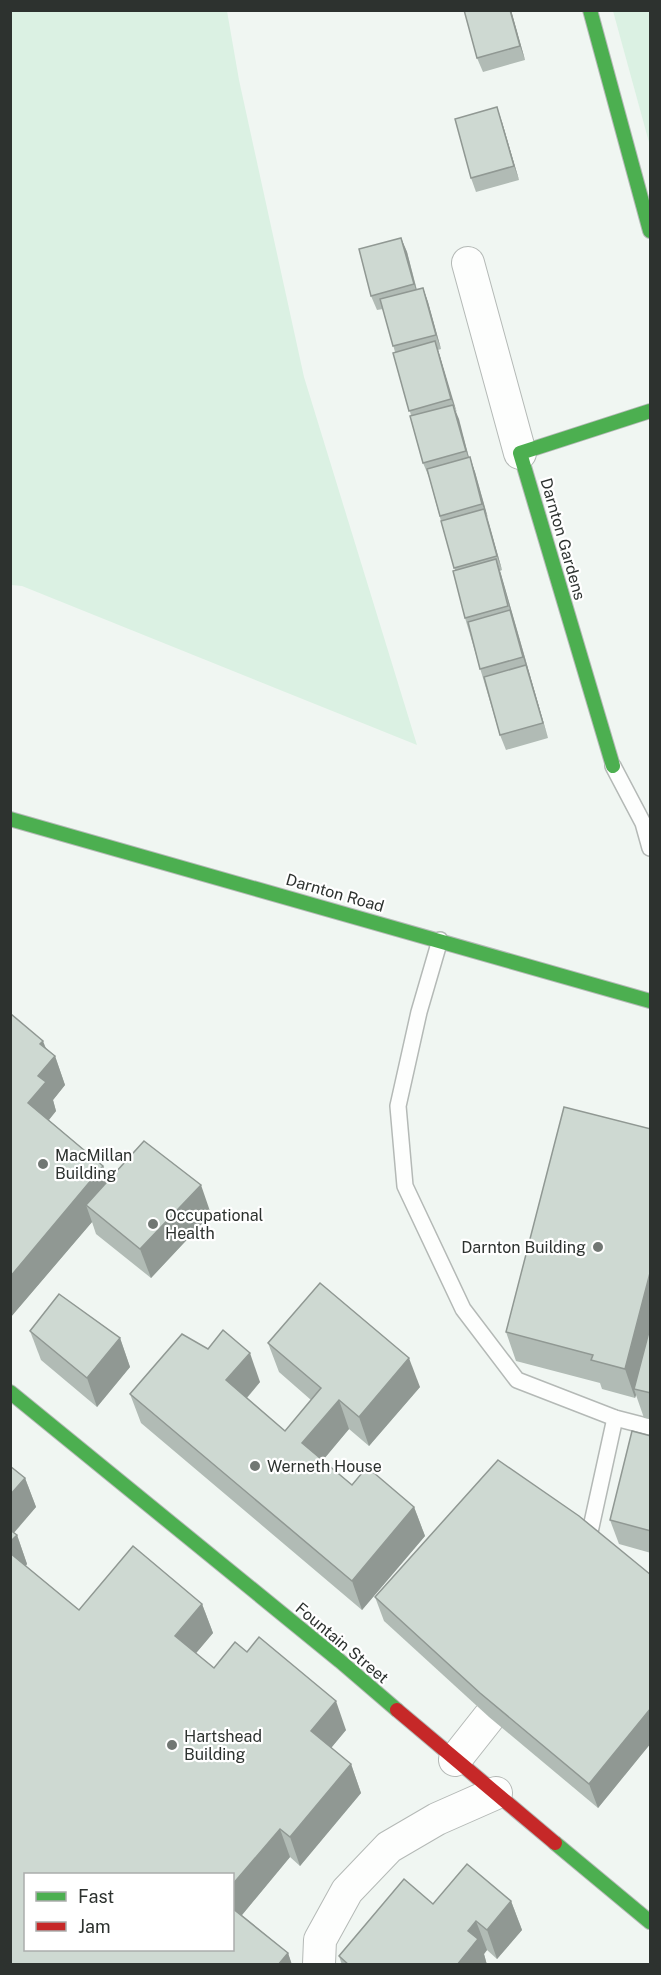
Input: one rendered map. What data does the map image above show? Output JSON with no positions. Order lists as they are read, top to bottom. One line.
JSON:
{"streets":{"street":["Darnton Gardens","Darnton Road","Fountain Street"]},"places":["MacMillan Building","Occupational Health","Darnton Building","Werneth House","Hartshead Building"],"legend":["Fast","Jam"]}
